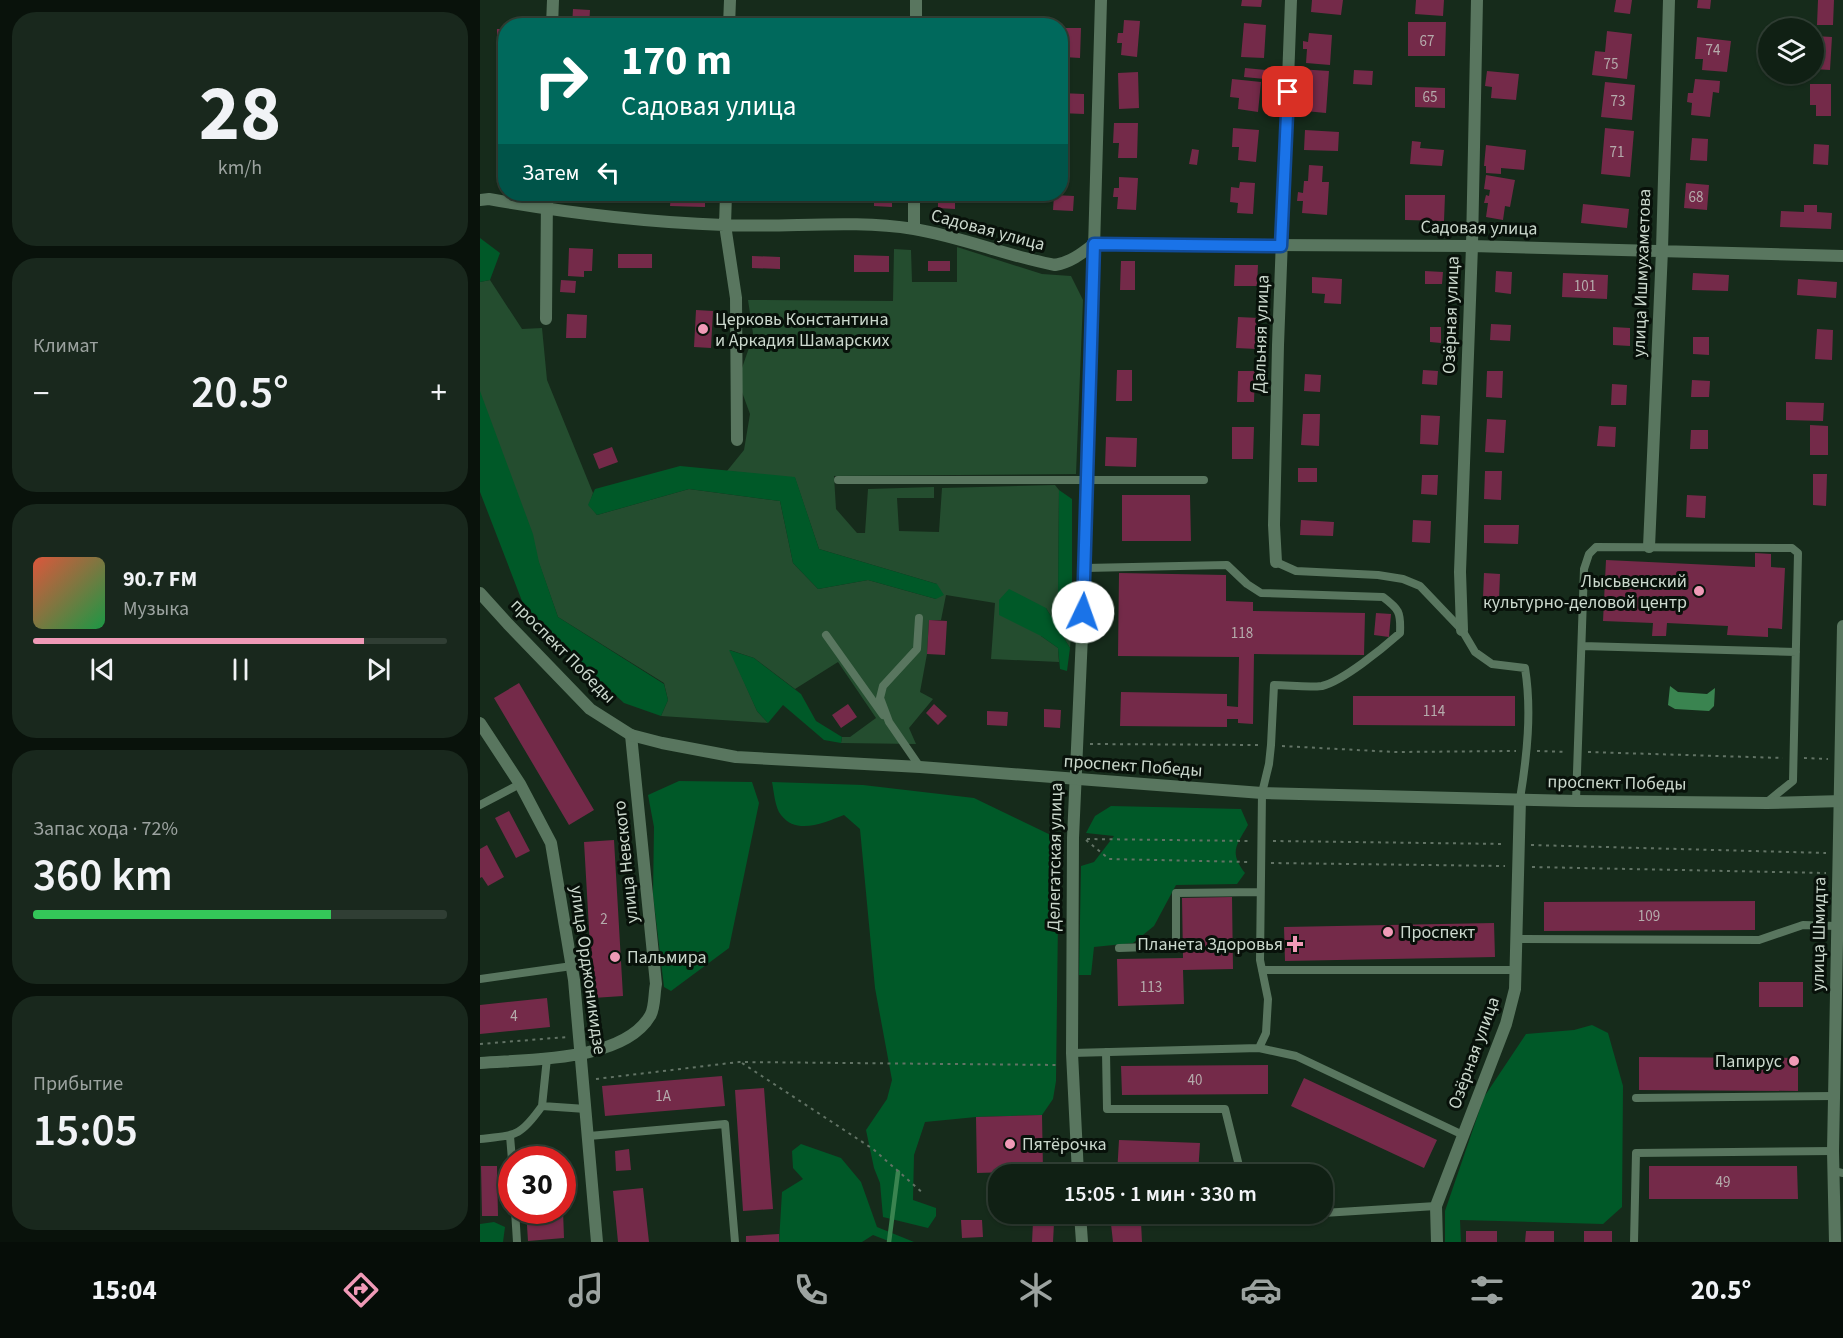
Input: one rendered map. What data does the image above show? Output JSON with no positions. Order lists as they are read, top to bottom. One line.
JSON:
{"streets":{"street":["Садовая улица","улица Ишмухаметова","Озёрная улица","Дальняя улица","проспект Победы","Делегатская улица","улица Невского","улица Шмидта","улица Орджоникидзе"]},"crossings":[["Садовая улица","улица Ишмухаметова"],["Садовая улица","Озёрная улица"],["Садовая улица","Дальняя улица"],["Садовая улица","Делегатская улица"],["Озёрная улица","проспект Победы"],["проспект Победы","Делегатская улица"],["проспект Победы","улица Невского"],["проспект Победы","улица Шмидта"],["улица Невского","улица Орджоникидзе"]],"places":{"other":["Церковь Константина и Аркадия Шамарских","Лысьвенский культурно-деловой центр","Проспект","Пальмира","Папирус","Пятёрочка"],"health":["Планета Здоровья"]},"house_numbers":["67","74","75","65","73","71","68","101","118","114","109","2","113","4","40","1А","49"],"page":{"tile":[["28","km/h"],"Климат",["Запас хода · 72%","360 km"],["Прибытие","15:05"]],"turn":["170 m","Садовая улица"],"then":"Затем","heat":["−","20.5°","+"],"song":["90.7 FM","Музыка"],"limit":"30","trip":"15:05 · 1 мин · 330 m","tabs":["15:04","20.5°"]}}
